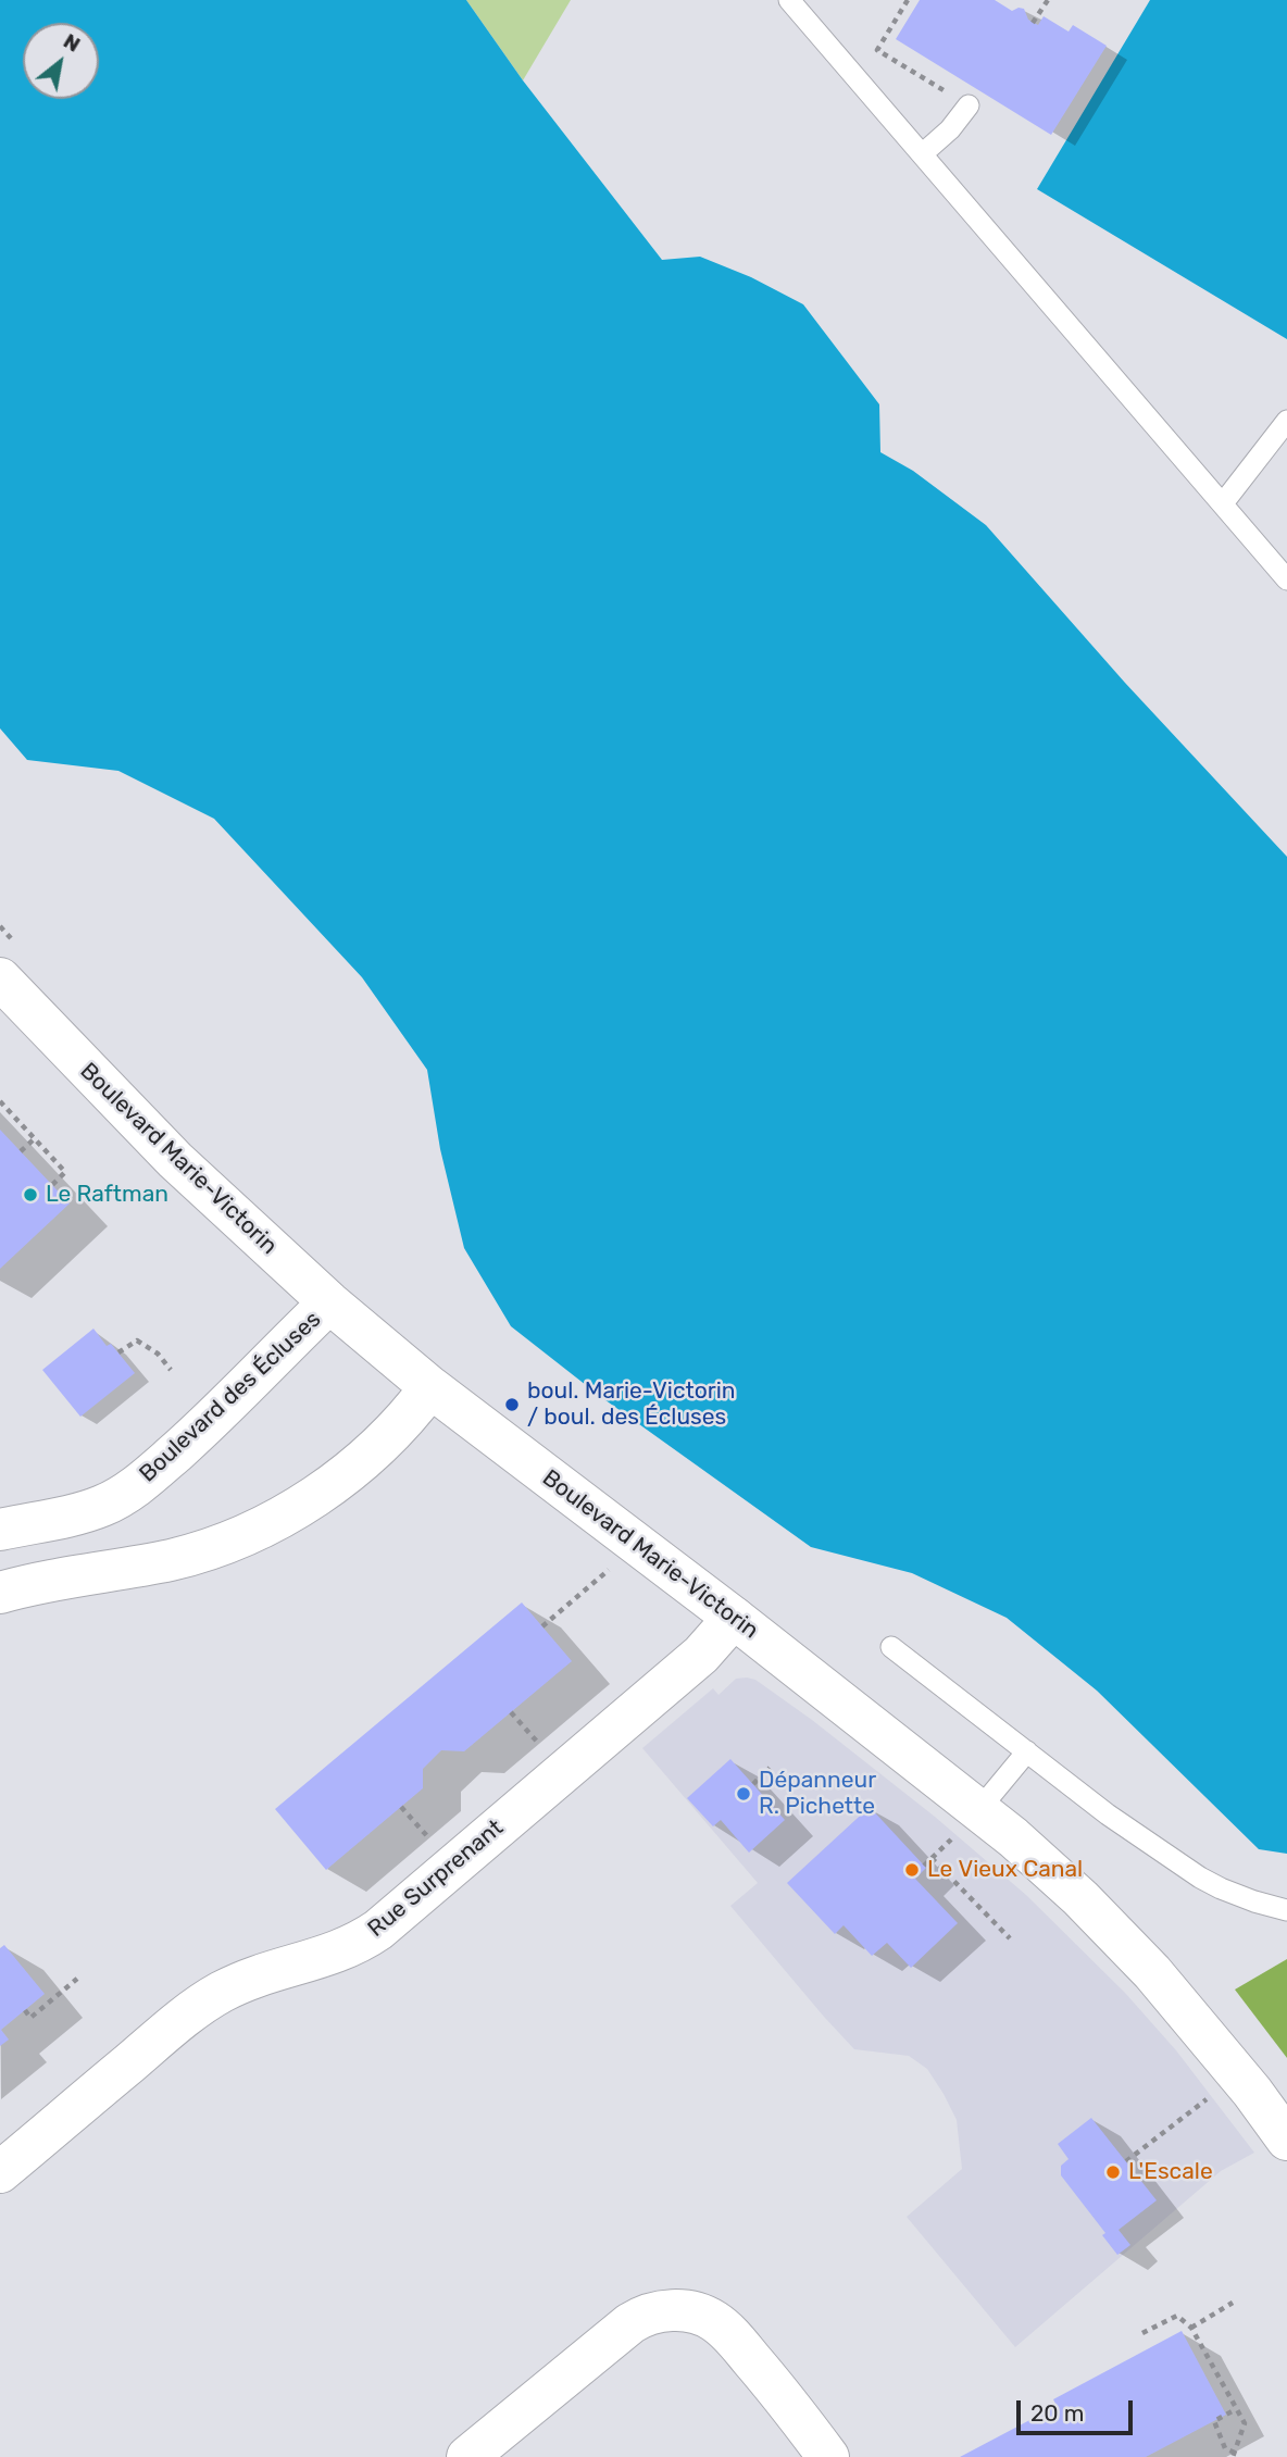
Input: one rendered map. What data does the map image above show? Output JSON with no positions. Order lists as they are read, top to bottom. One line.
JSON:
{"streets":{"street":["Boulevard Marie-Victorin","Boulevard des Écluses","Rue Surprenant"]},"crossings":[["Boulevard Marie-Victorin","Boulevard des Écluses"],["Boulevard Marie-Victorin","Rue Surprenant"]],"places":["Le Raftman","boul. Marie-Victorin / boul. des Écluses","Dépanneur R. Pichette","Le Vieux Canal","L'Escale"],"scale_bar":"20 m","north":"top right"}
